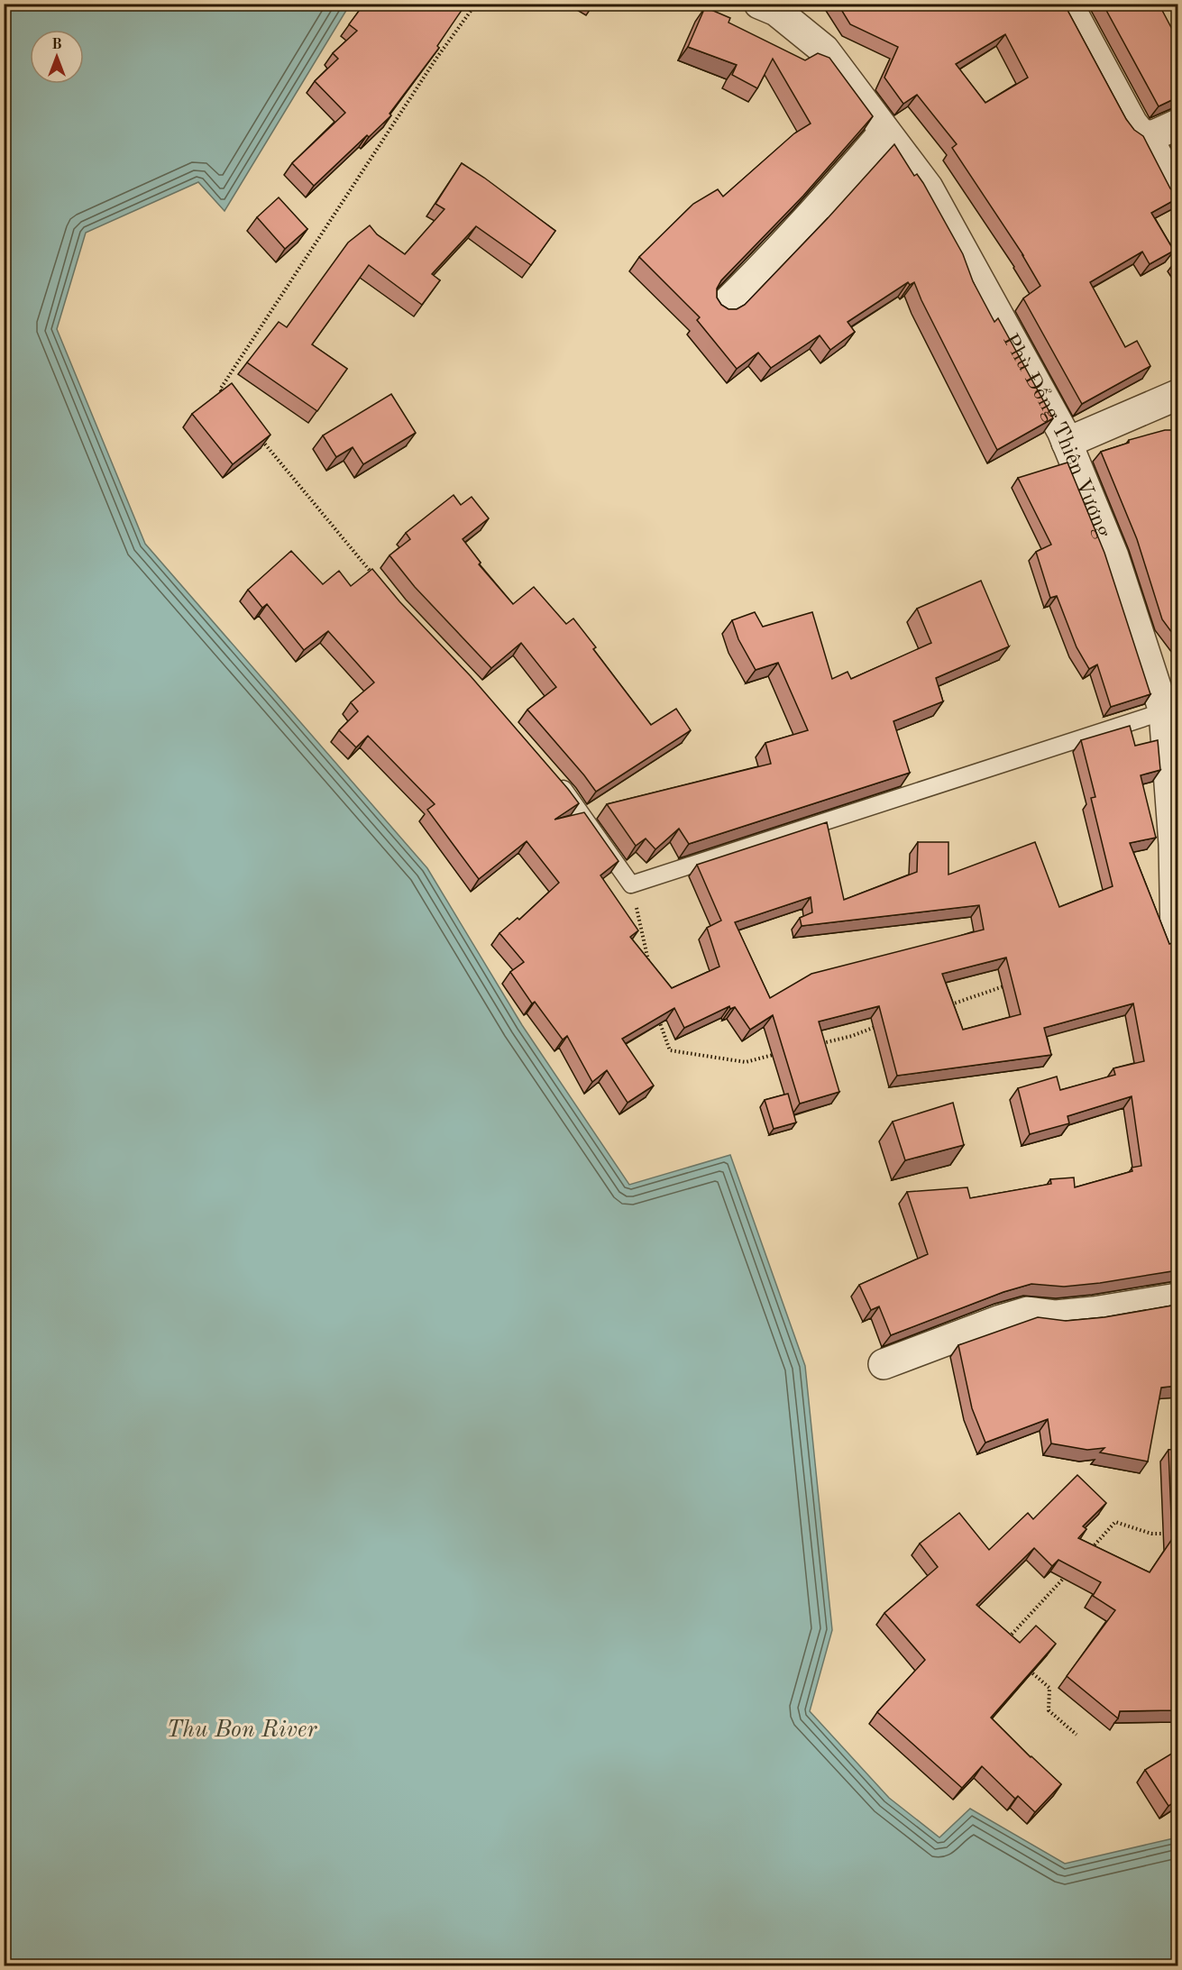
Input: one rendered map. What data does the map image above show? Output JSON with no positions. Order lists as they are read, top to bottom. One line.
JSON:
{"streets":{"street":["Phù Đổng Thiên Vương"]},"water":["Thu Bon River"],"north":"top"}
